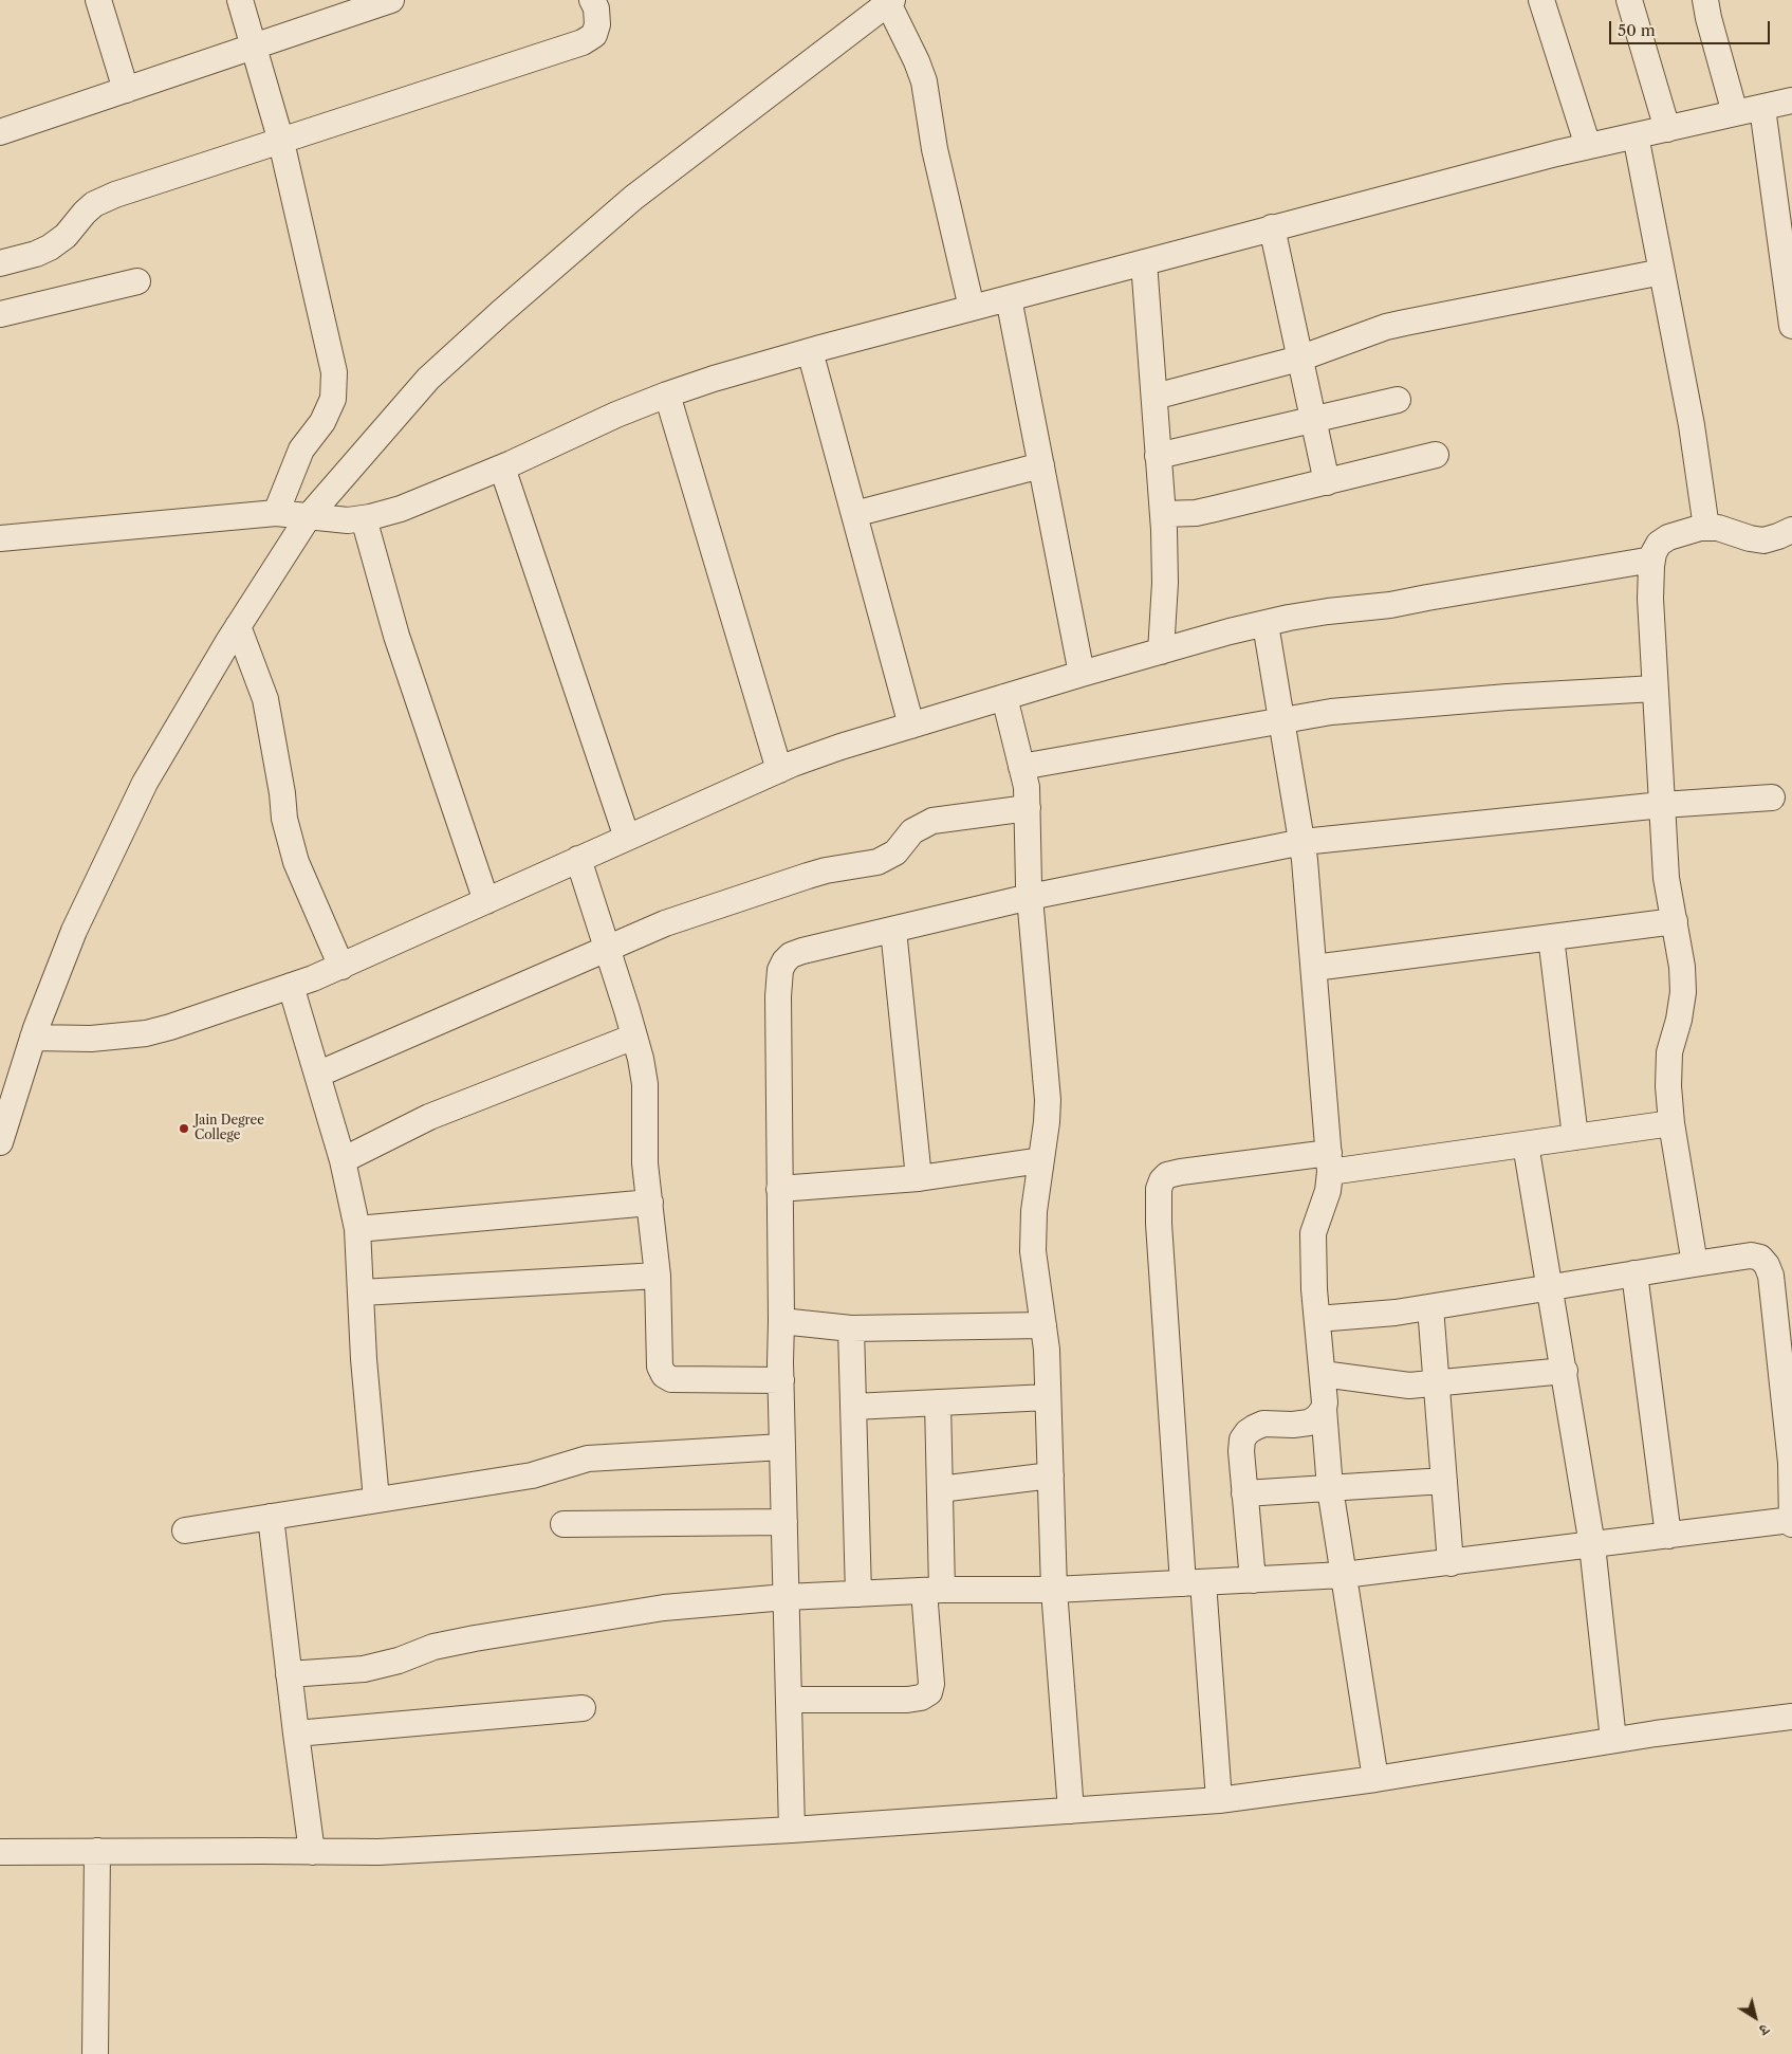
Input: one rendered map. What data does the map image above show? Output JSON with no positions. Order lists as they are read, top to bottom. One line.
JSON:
{"places":["Jain Degree College"],"scale_bar":"50 m","north":"bottom right"}
